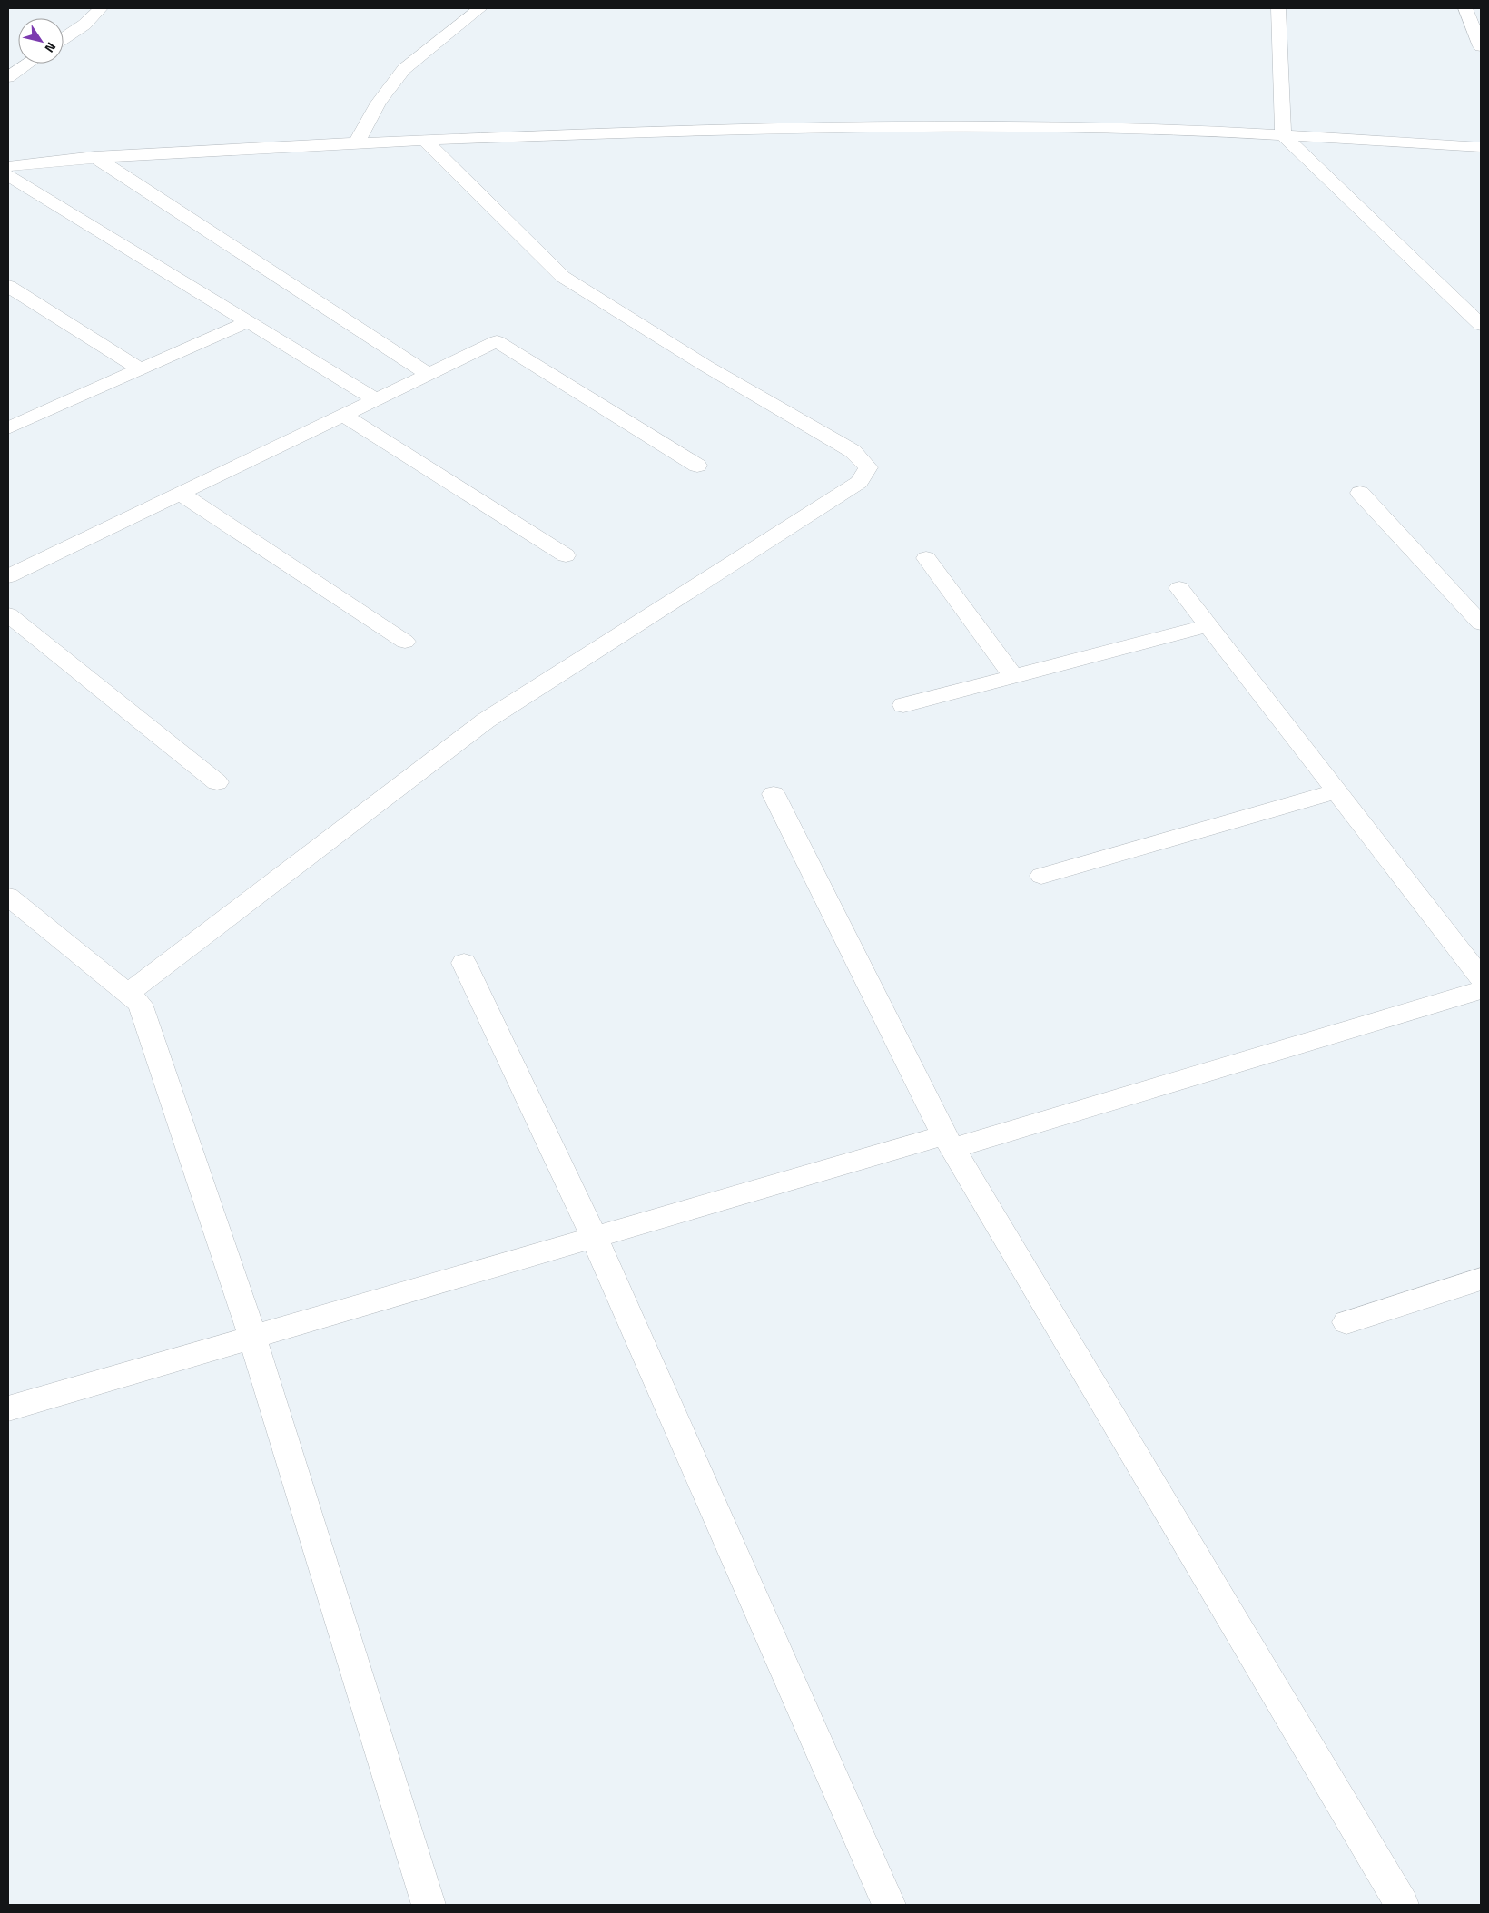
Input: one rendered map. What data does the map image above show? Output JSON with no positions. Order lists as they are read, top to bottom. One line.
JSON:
{"north":"bottom right"}
